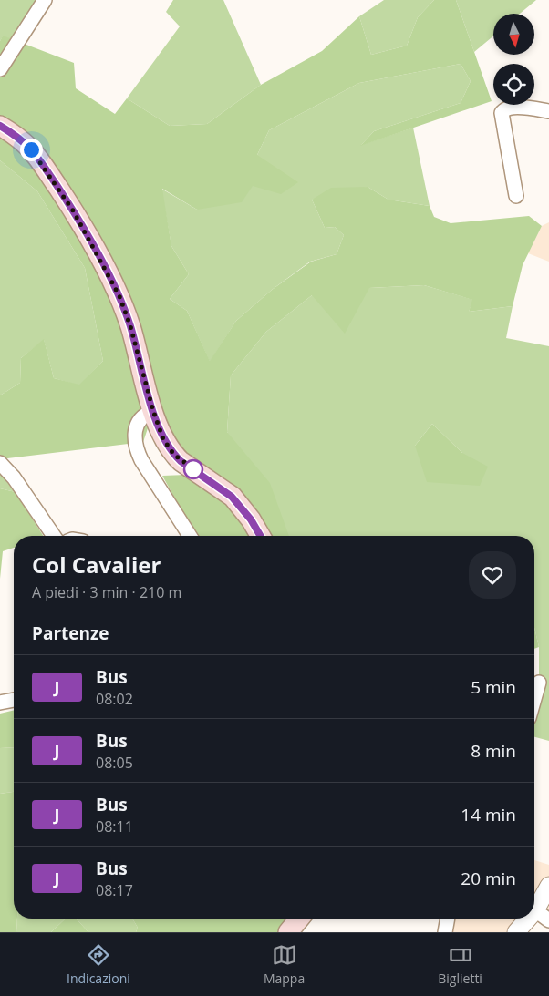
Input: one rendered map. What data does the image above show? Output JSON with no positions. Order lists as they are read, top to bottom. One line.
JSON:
{"lines":["bus line J"],"north":"bottom","page":{"heading":[["Col Cavalier","A piedi · 3 min · 210 m"],"Partenze"],"list":[{"mark":"J","name":"Bus","note":"08:02","value":"5 min"},{"mark":"J","name":"Bus","note":"08:05","value":"8 min"},{"mark":"J","name":"Bus","note":"08:11","value":"14 min"},{"mark":"J","name":"Bus","note":"08:17","value":"20 min"}],"tabs":["Indicazioni","Mappa","Biglietti"]}}
